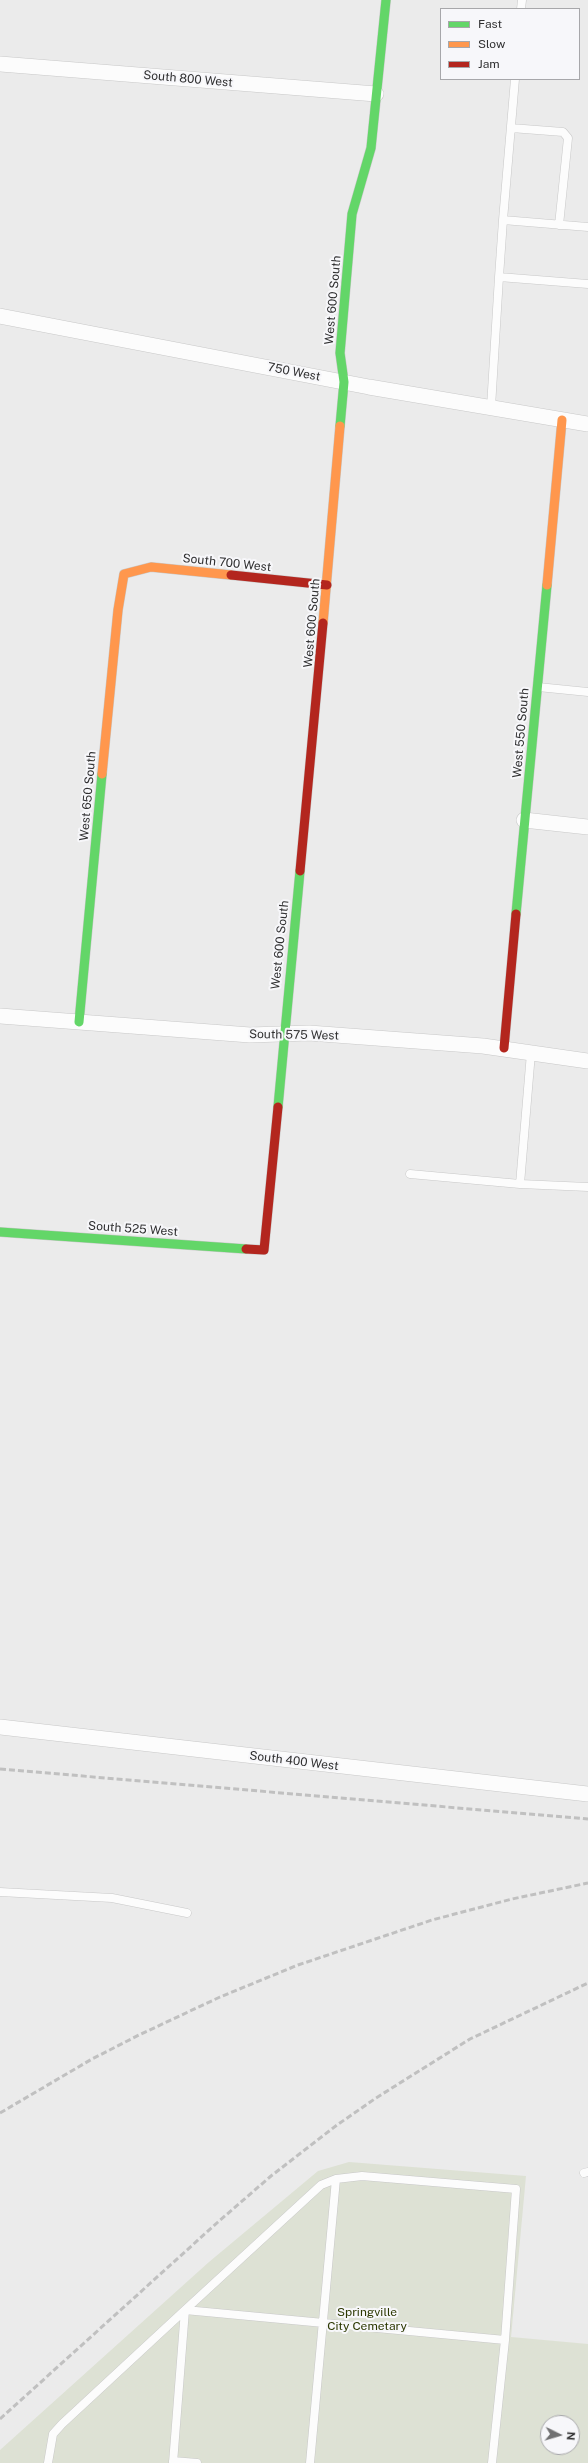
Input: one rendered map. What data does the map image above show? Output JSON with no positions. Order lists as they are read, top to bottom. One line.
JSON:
{"streets":{"street":["South 800 West","West 600 South","750 West","South 700 West","West 550 South","West 650 South","South 575 West","South 525 West","South 400 West"]},"crossings":[["South 800 West","West 600 South"],["West 600 South","750 West"],["West 600 South","South 700 West"],["West 600 South","South 575 West"],["West 600 South","South 525 West"],["750 West","West 550 South"],["South 700 West","West 650 South"],["West 550 South","South 575 West"],["West 650 South","South 575 West"]],"parks":["Springville City Cemetary"],"legend":["Fast","Slow","Jam"],"north":"right"}
